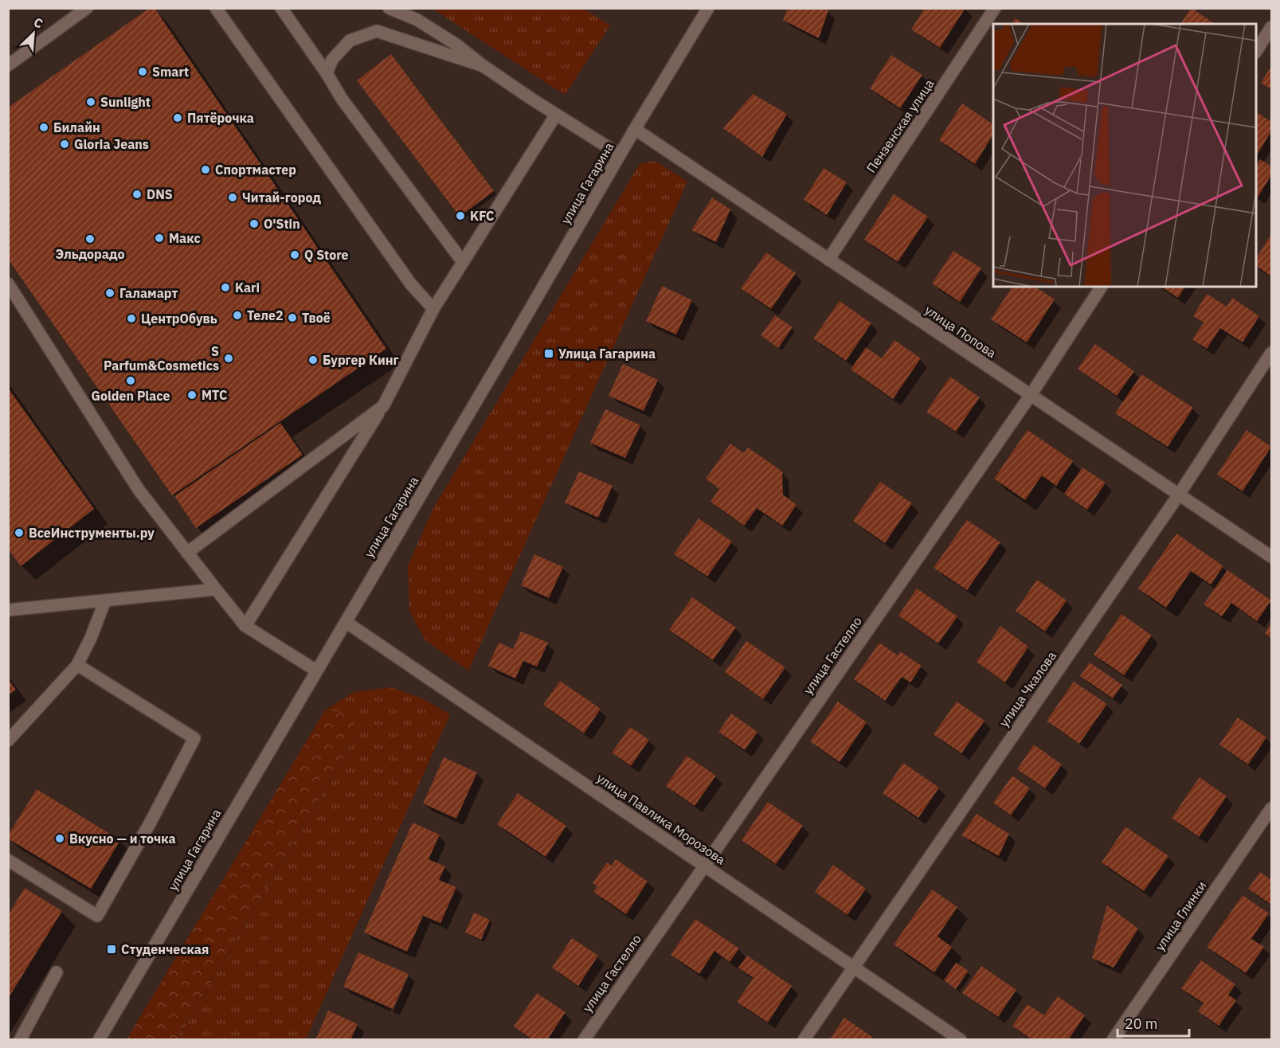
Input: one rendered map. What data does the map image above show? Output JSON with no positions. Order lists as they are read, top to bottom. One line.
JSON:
{"streets":{"street":["Пензенская улица","улица Гагарина","улица Попова","улица Гастелло","улица Чкалова","улица Павлика Морозова","улица Глинки"]},"crossings":[["Пензенская улица","улица Попова"],["улица Гагарина","улица Попова"],["улица Гагарина","улица Павлика Морозова"],["улица Попова","улица Гастелло"],["улица Попова","улица Чкалова"],["улица Гастелло","улица Павлика Морозова"],["улица Чкалова","улица Павлика Морозова"]],"places":{"other":["Smart","Sunlight","Пятёрочка","Билайн","Gloria Jeans","Спортмастер","DNS","Читай-город","KFC","O'Stin","Макс","Эльдорадо","Q Store","Kari","Галамарт","Теле2","Твоё","ЦентрОбувь","S Parfum&Cosmetics","Бургер Кинг","Golden Place","МТС","ВсеИнструменты.ру","Вкусно — и точка"],"transit":["Улица Гагарина","Студенческая"]},"scale_bar":"20 m","north":"top right"}
